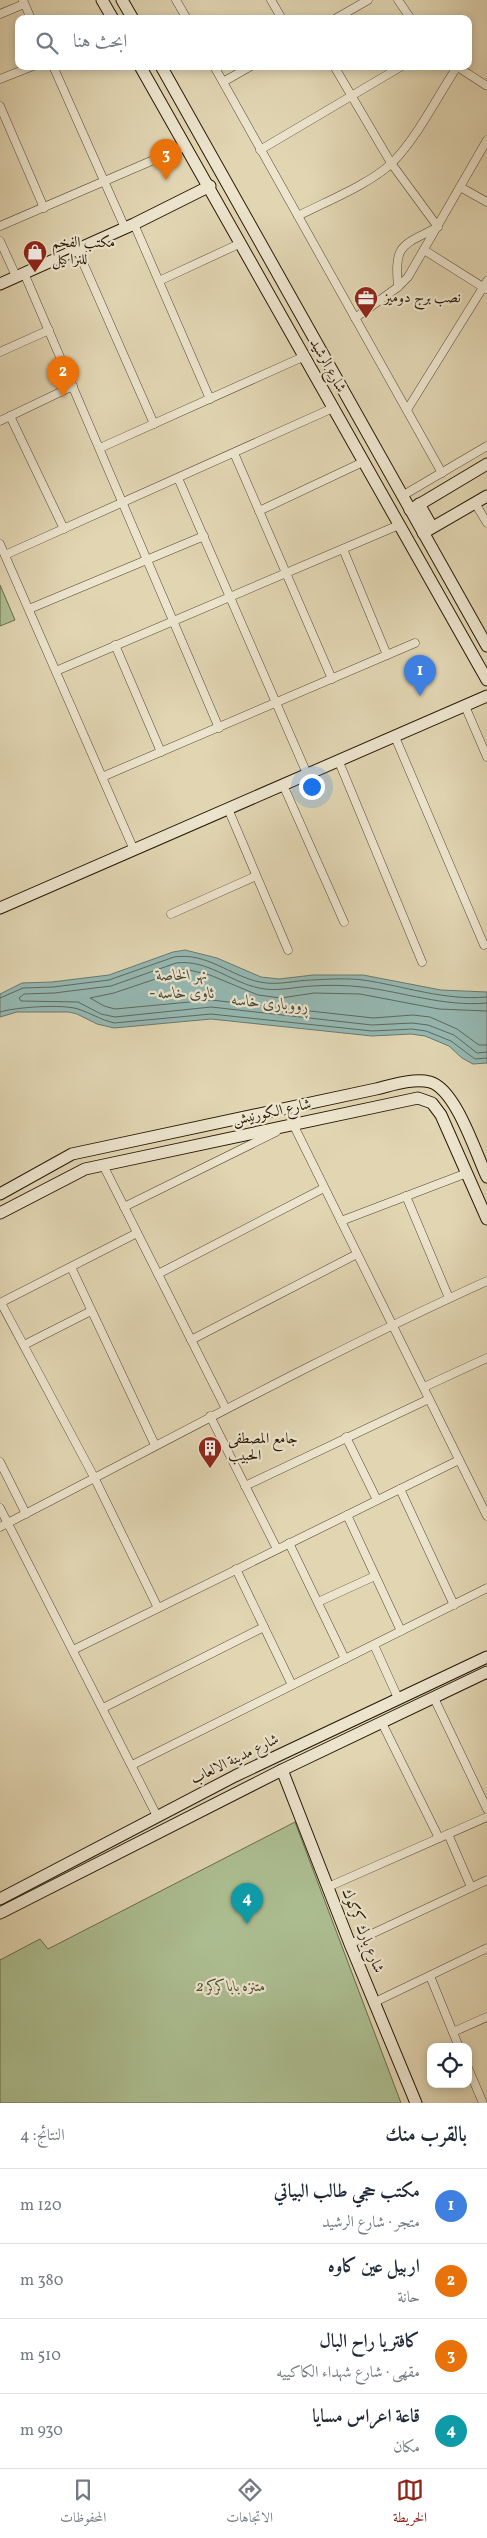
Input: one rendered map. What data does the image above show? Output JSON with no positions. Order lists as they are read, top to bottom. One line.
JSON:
{"streets":{"main road":["شارع الرشيد","شارع الكورنيش","شارع مدينة الالعاب","شارع بارك كركوك"]},"crossings":[["شارع مدينة الالعاب","شارع بارك كركوك"]],"water":["نهر الخاصة - ئاوی خاسە","ڕووباری خاسە"],"parks":["متنزه باباكركر 2"],"places":{"shop":["مكتب الفخم للنراكيل"],"office":["نصب برج دوميز"],"building":["جامع المصطفى الحبيب"]},"page":{"search":"ابحث هنا","pins":["3","2","1","4"],"heading":["بالقرب منك","النتائج: 4"],"list":[{"mark":"1","name":"مكتب حجي طالب البياتي","note":"متجر · شارع الرشيد","value":"120 m"},{"mark":"2","name":"اربيل عين كاوه","note":"حانة","value":"380 m"},{"mark":"3","name":"كافتريا راح البال","note":"مقهى · شارع شهداء الكاكييه","value":"510 m"},{"mark":"4","name":"قاعة اعراس مسايا","note":"مكان","value":"930 m"}],"nav":["الخريطة","الاتجاهات","المحفوظات"]}}
